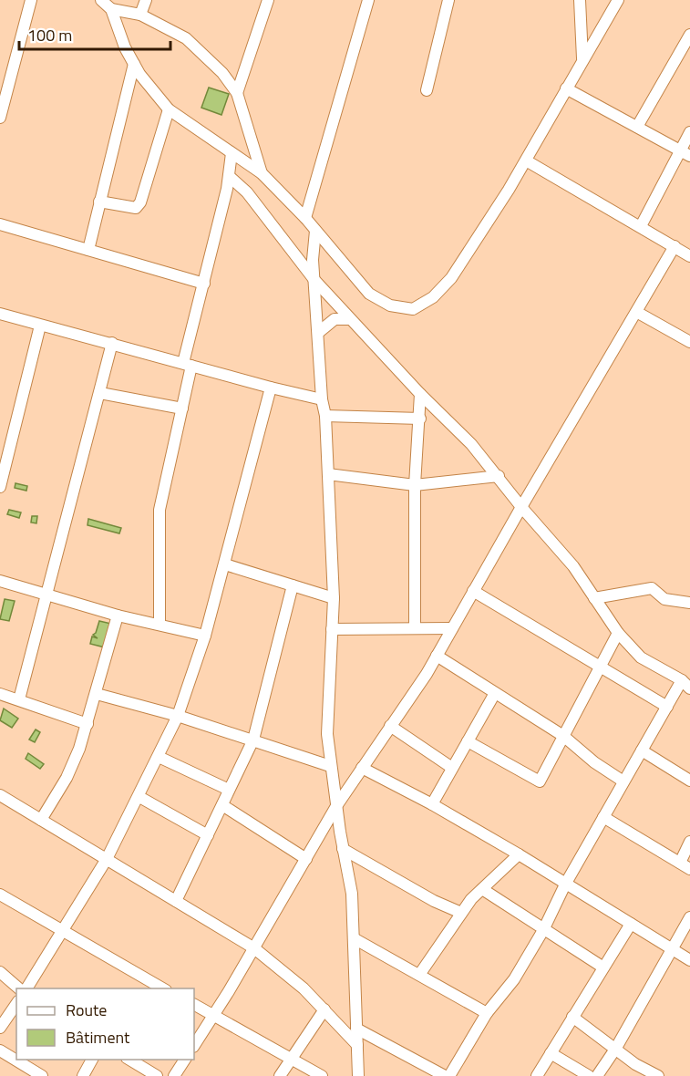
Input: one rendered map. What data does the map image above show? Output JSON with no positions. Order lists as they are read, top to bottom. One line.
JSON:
{"legend":["Route","Bâtiment"],"scale_bar":"100 m"}
